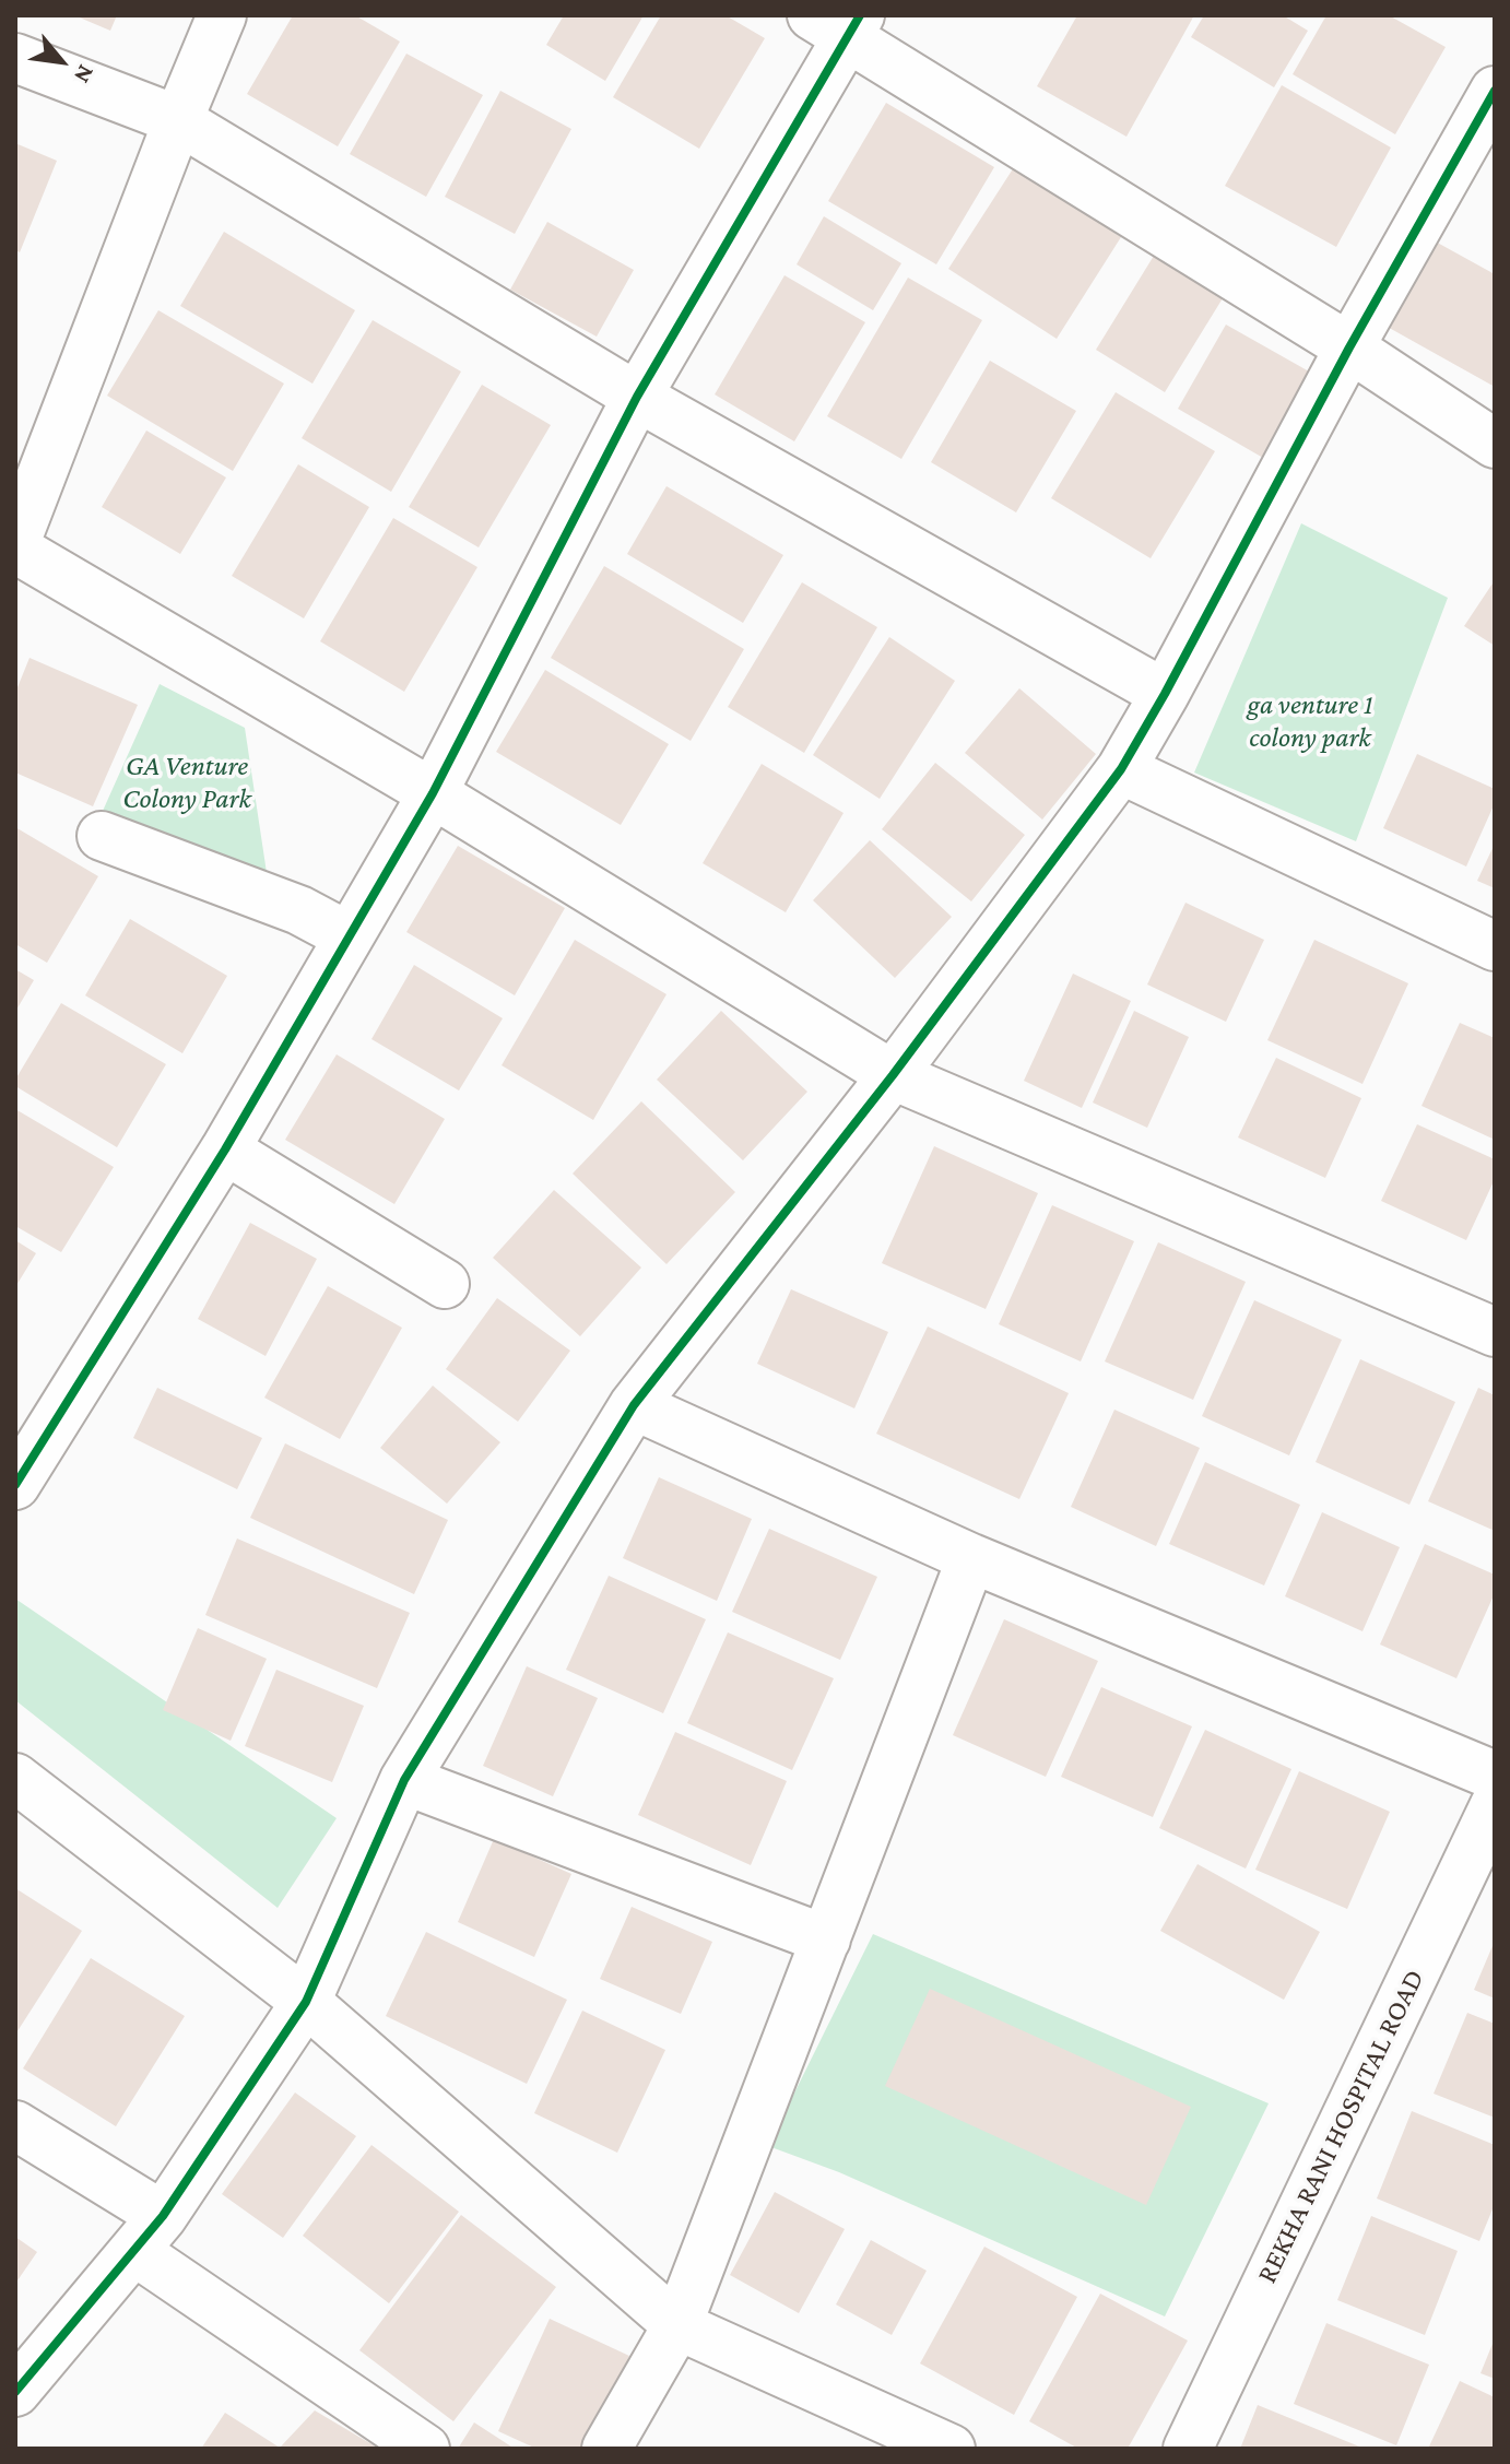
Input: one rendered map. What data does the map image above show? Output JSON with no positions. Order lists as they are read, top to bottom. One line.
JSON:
{"streets":{"street":["REKHA RANI HOSPITAL ROAD"]},"parks":["ga venture 1 colony park","GA Venture Colony Park"],"north":"bottom right"}
